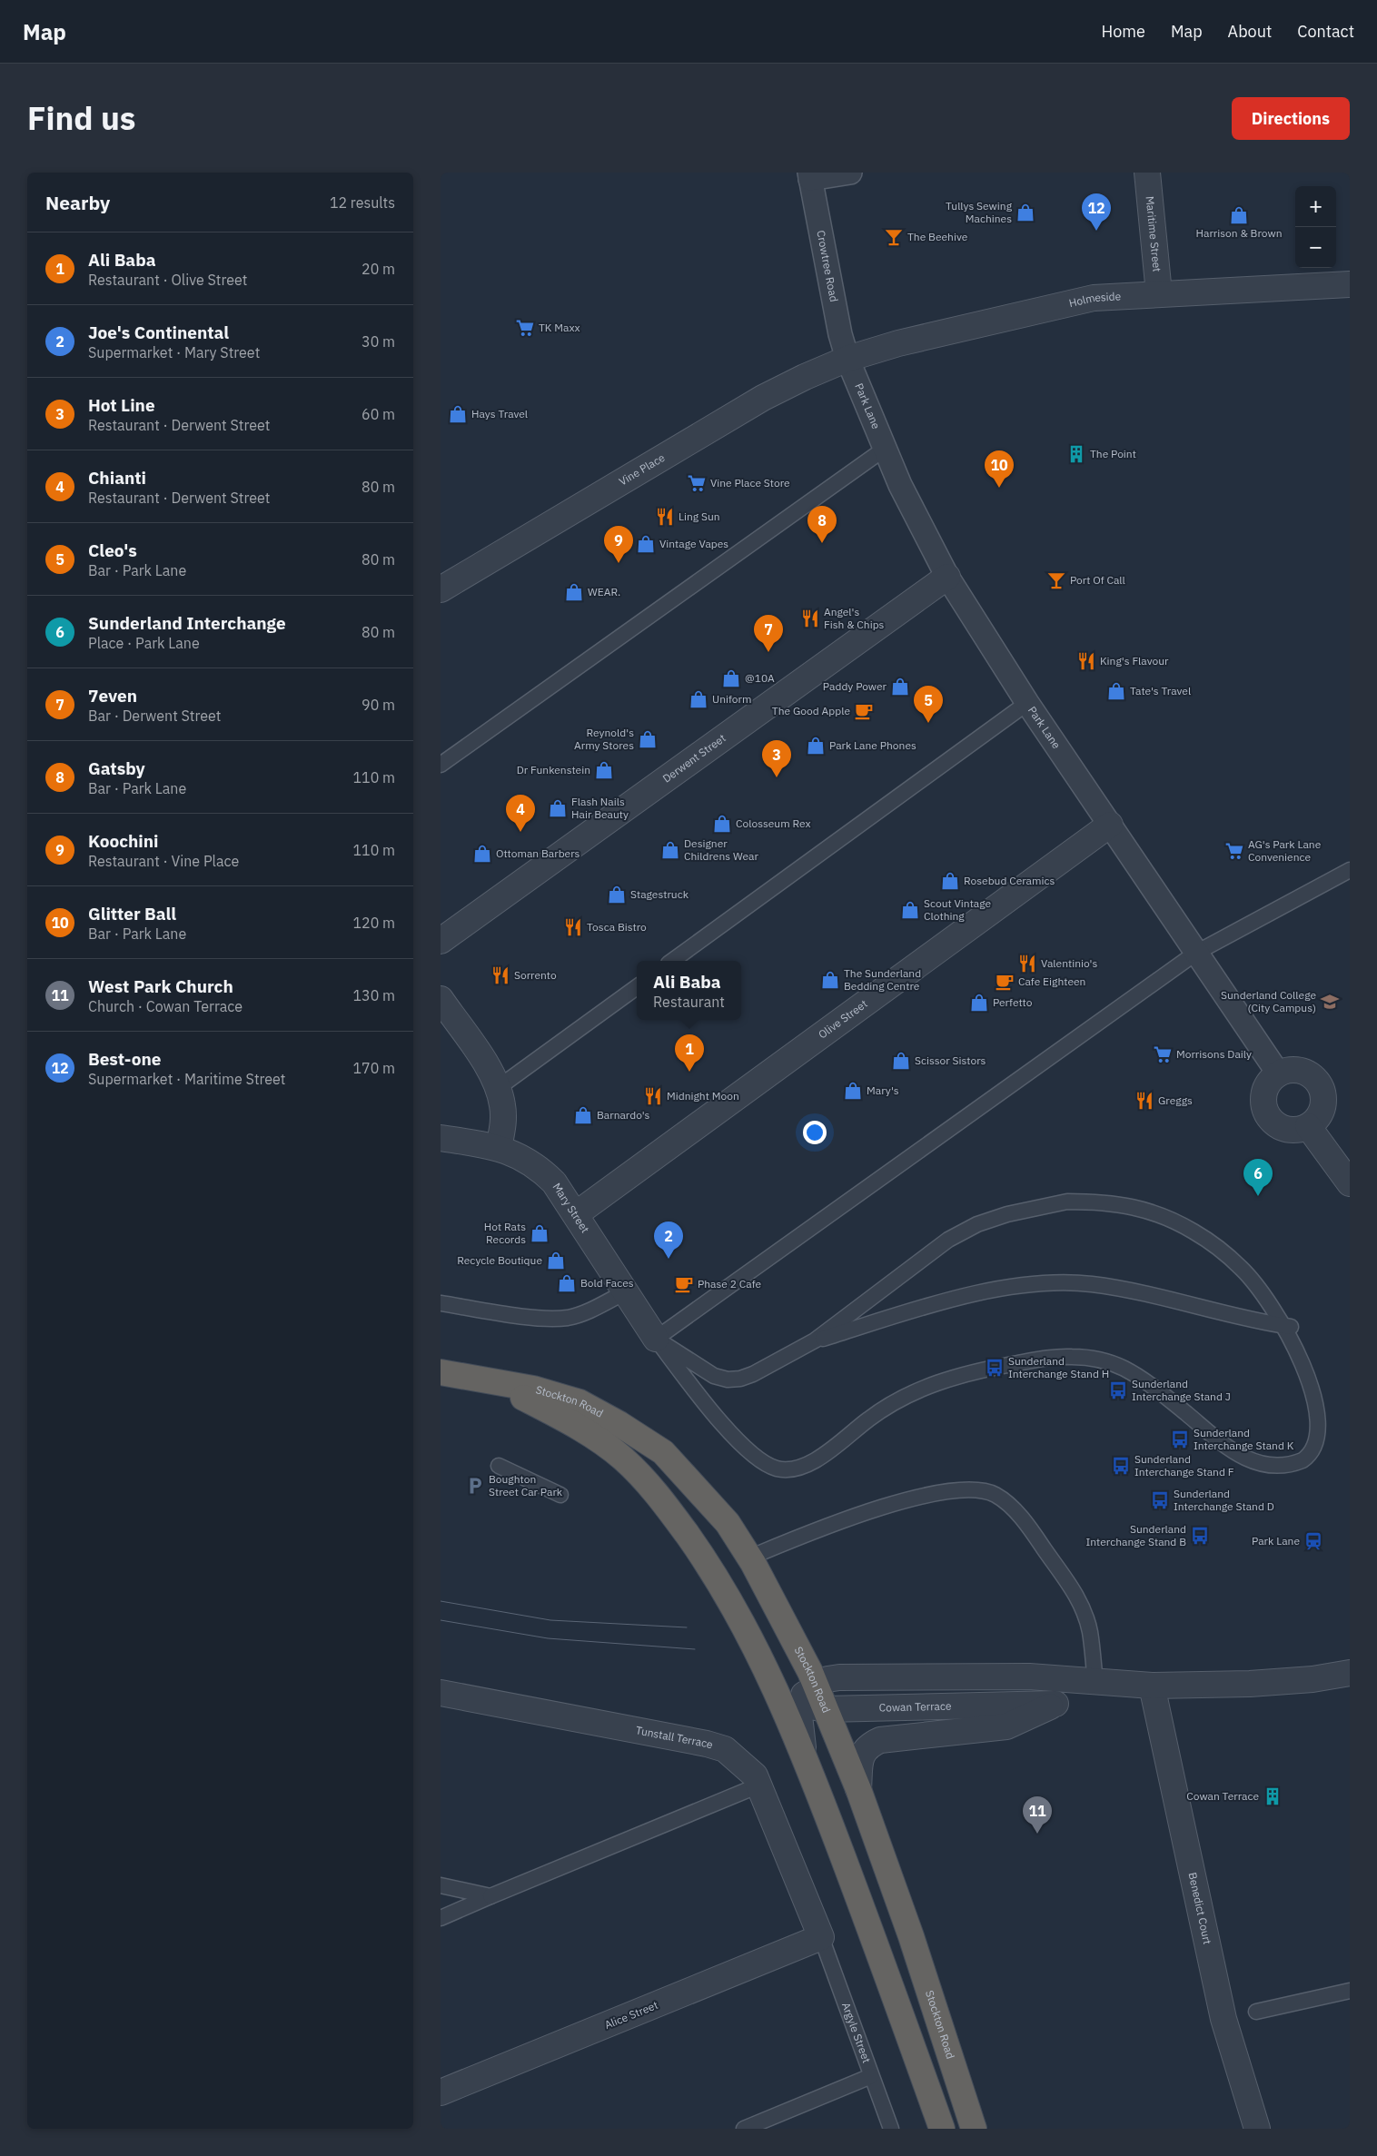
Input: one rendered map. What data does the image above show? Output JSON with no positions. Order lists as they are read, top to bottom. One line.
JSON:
{"streets":{"highway":["Stockton Road"],"street":["Maritime Street","Crowtree Road","Holmeside","Park Lane","Vine Place","Derwent Street","Olive Street","Mary Street","Cowan Terrace","Tunstall Terrace","Benedict Court","Alice Street"],"lane":["Argyle Street"]},"crossings":[["Maritime Street","Holmeside"],["Crowtree Road","Holmeside"],["Crowtree Road","Park Lane"],["Crowtree Road","Vine Place"],["Holmeside","Park Lane"],["Holmeside","Vine Place"],["Park Lane","Vine Place"],["Park Lane","Derwent Street"],["Park Lane","Olive Street"],["Olive Street","Mary Street"],["Stockton Road","Cowan Terrace"],["Cowan Terrace","Benedict Court"],["Tunstall Terrace","Alice Street"],["Tunstall Terrace","Argyle Street"],["Alice Street","Argyle Street"]],"places":{"shop":["Tullys Sewing Machines","Harrison & Brown","Hays Travel","Vintage Vapes","WEAR.","@10A","Paddy Power","Tate's Travel","Uniform","Reynold's Army Stores","Park Lane Phones","Dr Funkenstein","Flash Nails Hair Beauty","Colosseum Rex","Designer Childrens Wear","Ottoman Barbers","Rosebud Ceramics","Stagestruck","Scout Vintage Clothing","The Sunderland Bedding Centre","Perfetto","Scissor Sistors","Mary's","Barnardo's","Hot Rats Records","Recycle Boutique","Bold Faces"],"bar":["The Beehive","Port Of Call"],"supermarket":["TK Maxx","Vine Place Store","AG's Park Lane Convenience","Morrisons Daily"],"building":["The Point","Cowan Terrace"],"restaurant":["Ling Sun","Angel's Fish & Chips","King's Flavour","Tosca Bistro","Valentinio's","Sorrento","Midnight Moon","Greggs"],"cafe":["The Good Apple","Cafe Eighteen","Phase 2 Cafe"],"school or university":["Sunderland College (City Campus)"],"bus stop":["Sunderland Interchange Stand H","Sunderland Interchange Stand J","Sunderland Interchange Stand K","Sunderland Interchange Stand F","Sunderland Interchange Stand D","Sunderland Interchange Stand B"],"parking":["Boughton Street Car Park"],"station":["Park Lane"]},"page":{"header":"Map","nav":["Home","Map","About","Contact"],"title":"Find us","buttons":"Directions","heading":["Nearby","12 results"],"map_buttons":["+","−"],"pins":["12","10","8","9","7","5","3","4","1","6","2","11"],"list":[{"mark":"1","name":"Ali Baba","note":"Restaurant · Olive Street","value":"20 m"},{"mark":"2","name":"Joe's Continental","note":"Supermarket · Mary Street","value":"30 m"},{"mark":"3","name":"Hot Line","note":"Restaurant · Derwent Street","value":"60 m"},{"mark":"4","name":"Chianti","note":"Restaurant · Derwent Street","value":"80 m"},{"mark":"5","name":"Cleo's","note":"Bar · Park Lane","value":"80 m"},{"mark":"6","name":"Sunderland Interchange","note":"Place · Park Lane","value":"80 m"},{"mark":"7","name":"7even","note":"Bar · Derwent Street","value":"90 m"},{"mark":"8","name":"Gatsby","note":"Bar · Park Lane","value":"110 m"},{"mark":"9","name":"Koochini","note":"Restaurant · Vine Place","value":"110 m"},{"mark":"10","name":"Glitter Ball","note":"Bar · Park Lane","value":"120 m"},{"mark":"11","name":"West Park Church","note":"Church · Cowan Terrace","value":"130 m"},{"mark":"12","name":"Best-one","note":"Supermarket · Maritime Street","value":"170 m"}],"popup":["Ali Baba","Restaurant"]}}
